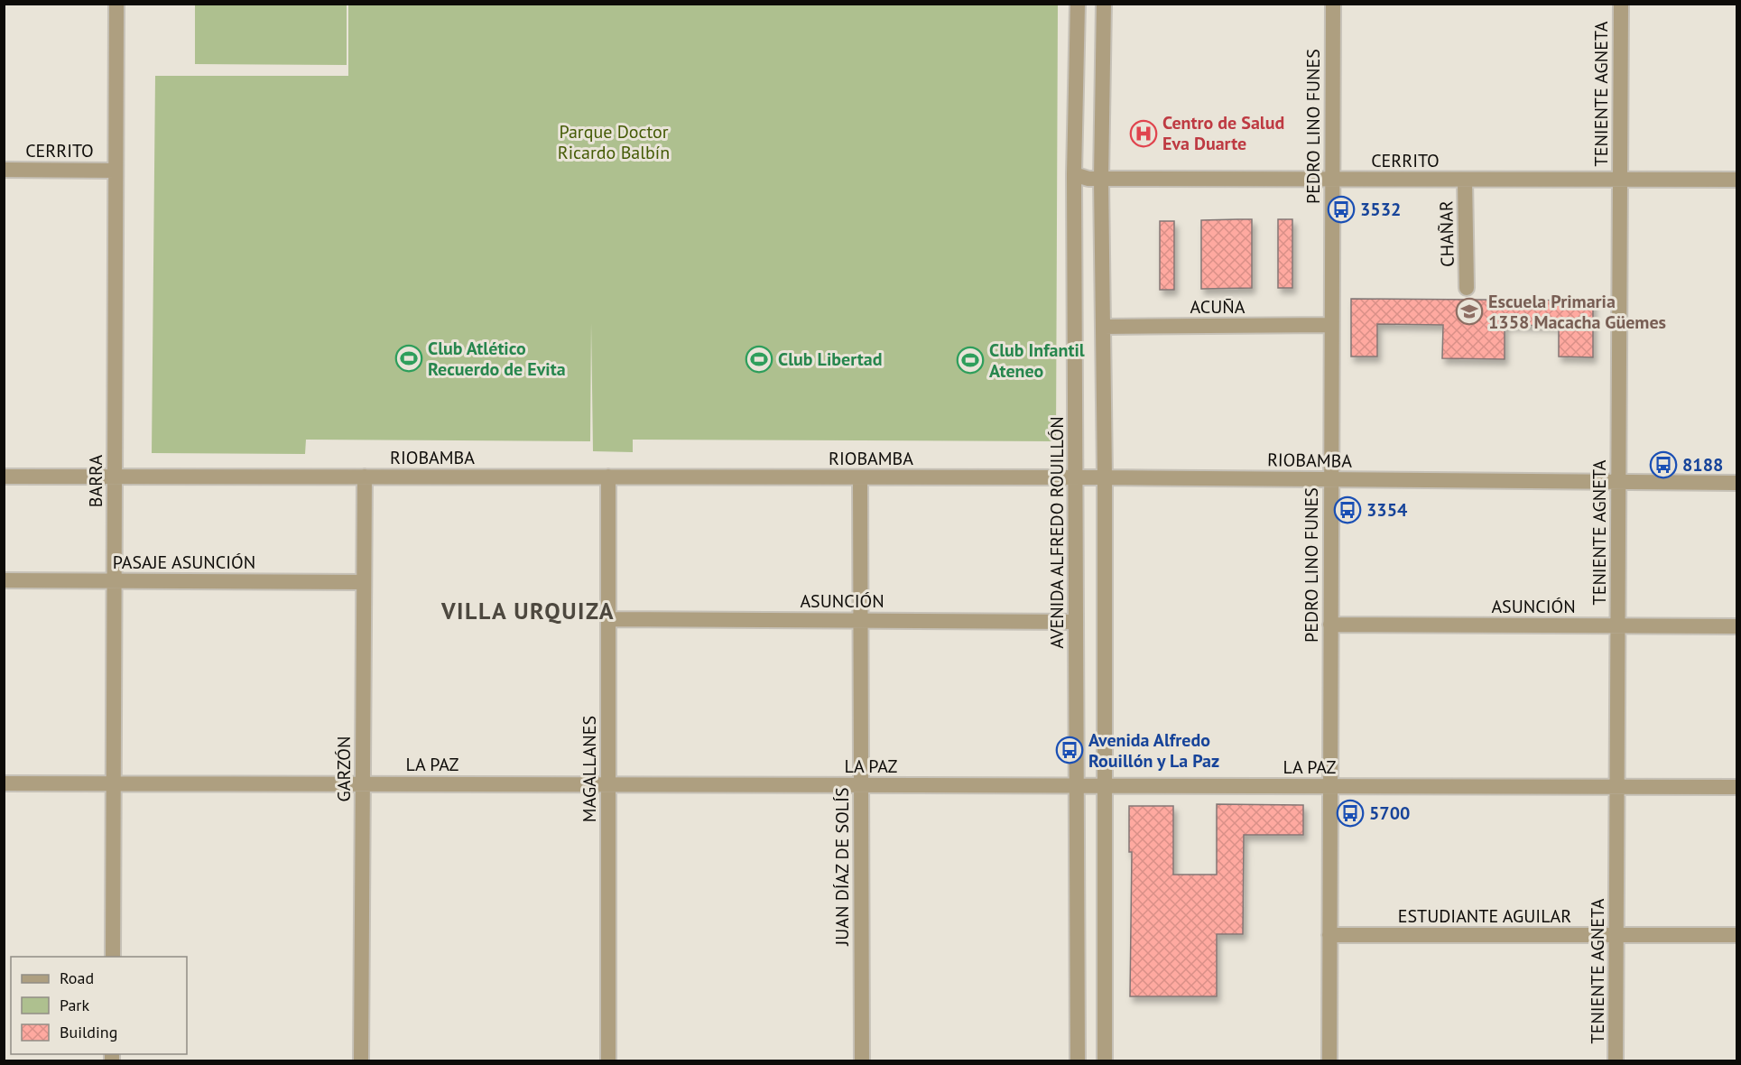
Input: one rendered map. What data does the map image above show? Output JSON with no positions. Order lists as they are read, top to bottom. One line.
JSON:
{"streets":{"street":["TENIENTE AGNETA","PEDRO LINO FUNES","CERRITO","CHAÑAR","ACUÑA","RIOBAMBA","BARRA","AVENIDA ALFREDO ROUILLÓN","PASAJE ASUNCIÓN","ASUNCIÓN","LA PAZ","GARZÓN","MAGALLANES","JUAN DÍAZ DE SOLÍS","ESTUDIANTE AGUILAR"]},"crossings":[["TENIENTE AGNETA","CERRITO"],["TENIENTE AGNETA","RIOBAMBA"],["TENIENTE AGNETA","ASUNCIÓN"],["TENIENTE AGNETA","LA PAZ"],["TENIENTE AGNETA","ESTUDIANTE AGUILAR"],["PEDRO LINO FUNES","CERRITO"],["PEDRO LINO FUNES","ACUÑA"],["PEDRO LINO FUNES","RIOBAMBA"],["PEDRO LINO FUNES","ASUNCIÓN"],["PEDRO LINO FUNES","LA PAZ"],["PEDRO LINO FUNES","ESTUDIANTE AGUILAR"],["CERRITO","CHAÑAR"],["CERRITO","BARRA"],["CERRITO","AVENIDA ALFREDO ROUILLÓN"],["ACUÑA","AVENIDA ALFREDO ROUILLÓN"],["RIOBAMBA","BARRA"],["RIOBAMBA","AVENIDA ALFREDO ROUILLÓN"],["RIOBAMBA","GARZÓN"],["RIOBAMBA","MAGALLANES"],["RIOBAMBA","JUAN DÍAZ DE SOLÍS"],["BARRA","PASAJE ASUNCIÓN"],["BARRA","LA PAZ"],["AVENIDA ALFREDO ROUILLÓN","ASUNCIÓN"],["AVENIDA ALFREDO ROUILLÓN","LA PAZ"],["PASAJE ASUNCIÓN","GARZÓN"],["ASUNCIÓN","MAGALLANES"],["ASUNCIÓN","JUAN DÍAZ DE SOLÍS"],["LA PAZ","GARZÓN"],["LA PAZ","MAGALLANES"],["LA PAZ","JUAN DÍAZ DE SOLÍS"]],"districts":["VILLA URQUIZA"],"parks":["Parque Doctor Ricardo Balbín"],"places":{"hospital":["Centro de Salud Eva Duarte"],"bus stop":["3532","8188","3354","Avenida Alfredo Rouillón y La Paz","5700"],"school or university":["Escuela Primaria 1358 Macacha Güemes"],"sports":["Club Atlético Recuerdo de Evita","Club Libertad","Club Infantil Ateneo"]},"legend":["Road","Park","Building"]}
